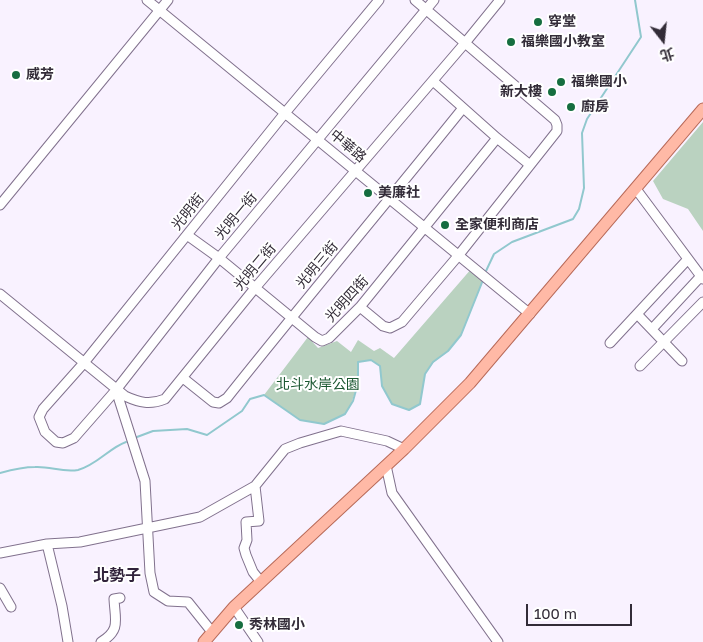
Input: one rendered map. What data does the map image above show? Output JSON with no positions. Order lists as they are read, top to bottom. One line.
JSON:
{"streets":{"street":["中華路","光明街","光明一街","光明三街","光明二街","光明四街"]},"crossings":[["中華路","光明街"],["中華路","光明一街"],["中華路","光明三街"],["中華路","光明二街"],["中華路","光明四街"],["光明街","光明一街"],["光明街","光明二街"],["光明街","光明四街"],["光明一街","光明二街"],["光明一街","光明四街"],["光明三街","光明二街"],["光明三街","光明四街"],["光明二街","光明四街"]],"districts":["北勢子"],"parks":["北斗水岸公園"],"places":["穿堂","福樂國小教室","威芳","福樂國小","新大樓","廚房","美廉社","全家便利商店","秀林國小"],"scale_bar":"100 m","north":"bottom"}
